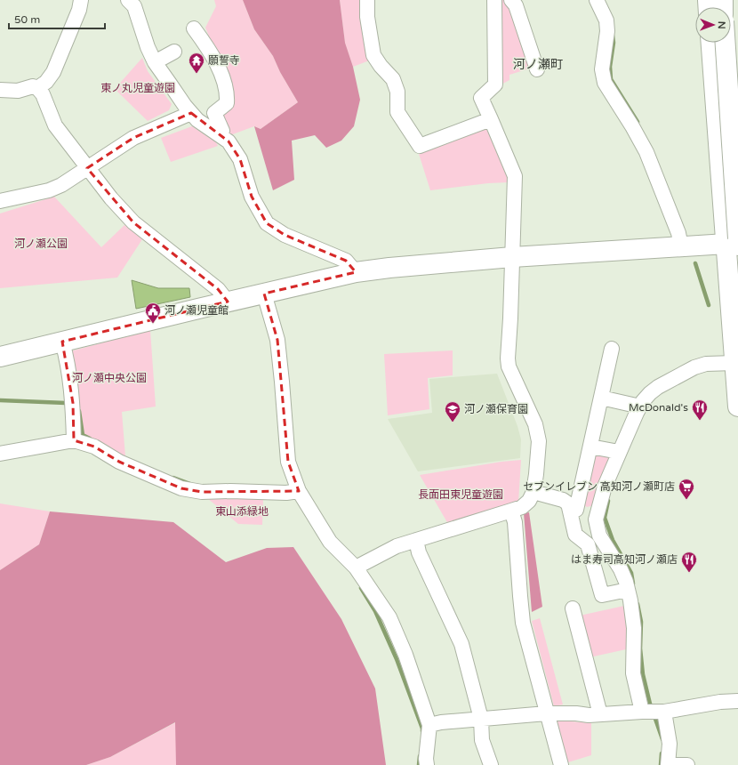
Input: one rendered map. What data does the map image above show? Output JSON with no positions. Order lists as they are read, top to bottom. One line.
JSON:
{"districts":["河ノ瀬町"],"parks":["東ノ丸児童遊園","河ノ瀬公園","河ノ瀬中央公園","長面田東児童遊園","東山添緑地"],"places":{"temple":["願誓寺"],"public building":["河ノ瀬児童館"],"restaurant":["McDonald's","はま寿司高知河ノ瀬店"],"school or university":["河ノ瀬保育園"],"supermarket":["セブンイレブン 高知河ノ瀬町店"]},"scale_bar":"50 m","north":"right"}
